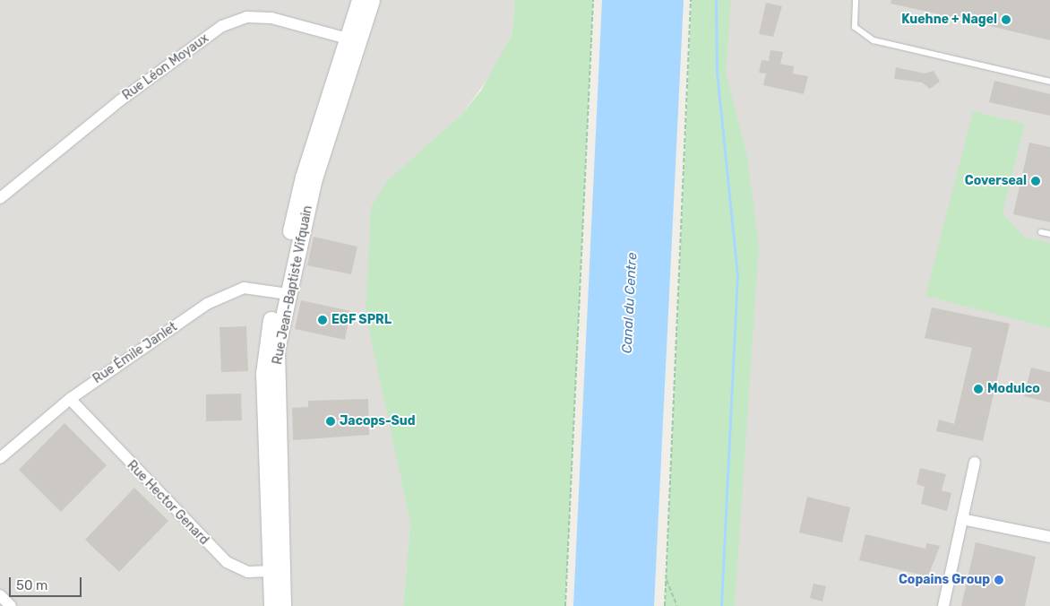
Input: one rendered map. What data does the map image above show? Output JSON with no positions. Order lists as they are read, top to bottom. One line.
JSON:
{"streets":{"street":["Rue Léon Moyaux","Rue Jean-Baptiste Vifquain","Rue Émile Janlet","Rue Hector Genard"]},"crossings":[["Rue Léon Moyaux","Rue Jean-Baptiste Vifquain"],["Rue Jean-Baptiste Vifquain","Rue Émile Janlet"],["Rue Jean-Baptiste Vifquain","Rue Hector Genard"],["Rue Émile Janlet","Rue Hector Genard"]],"water":["Canal du Centre"],"places":["Kuehne + Nagel","Coverseal","EGF SPRL","Modulco","Jacops-Sud","Copains Group"],"scale_bar":"50 m"}
